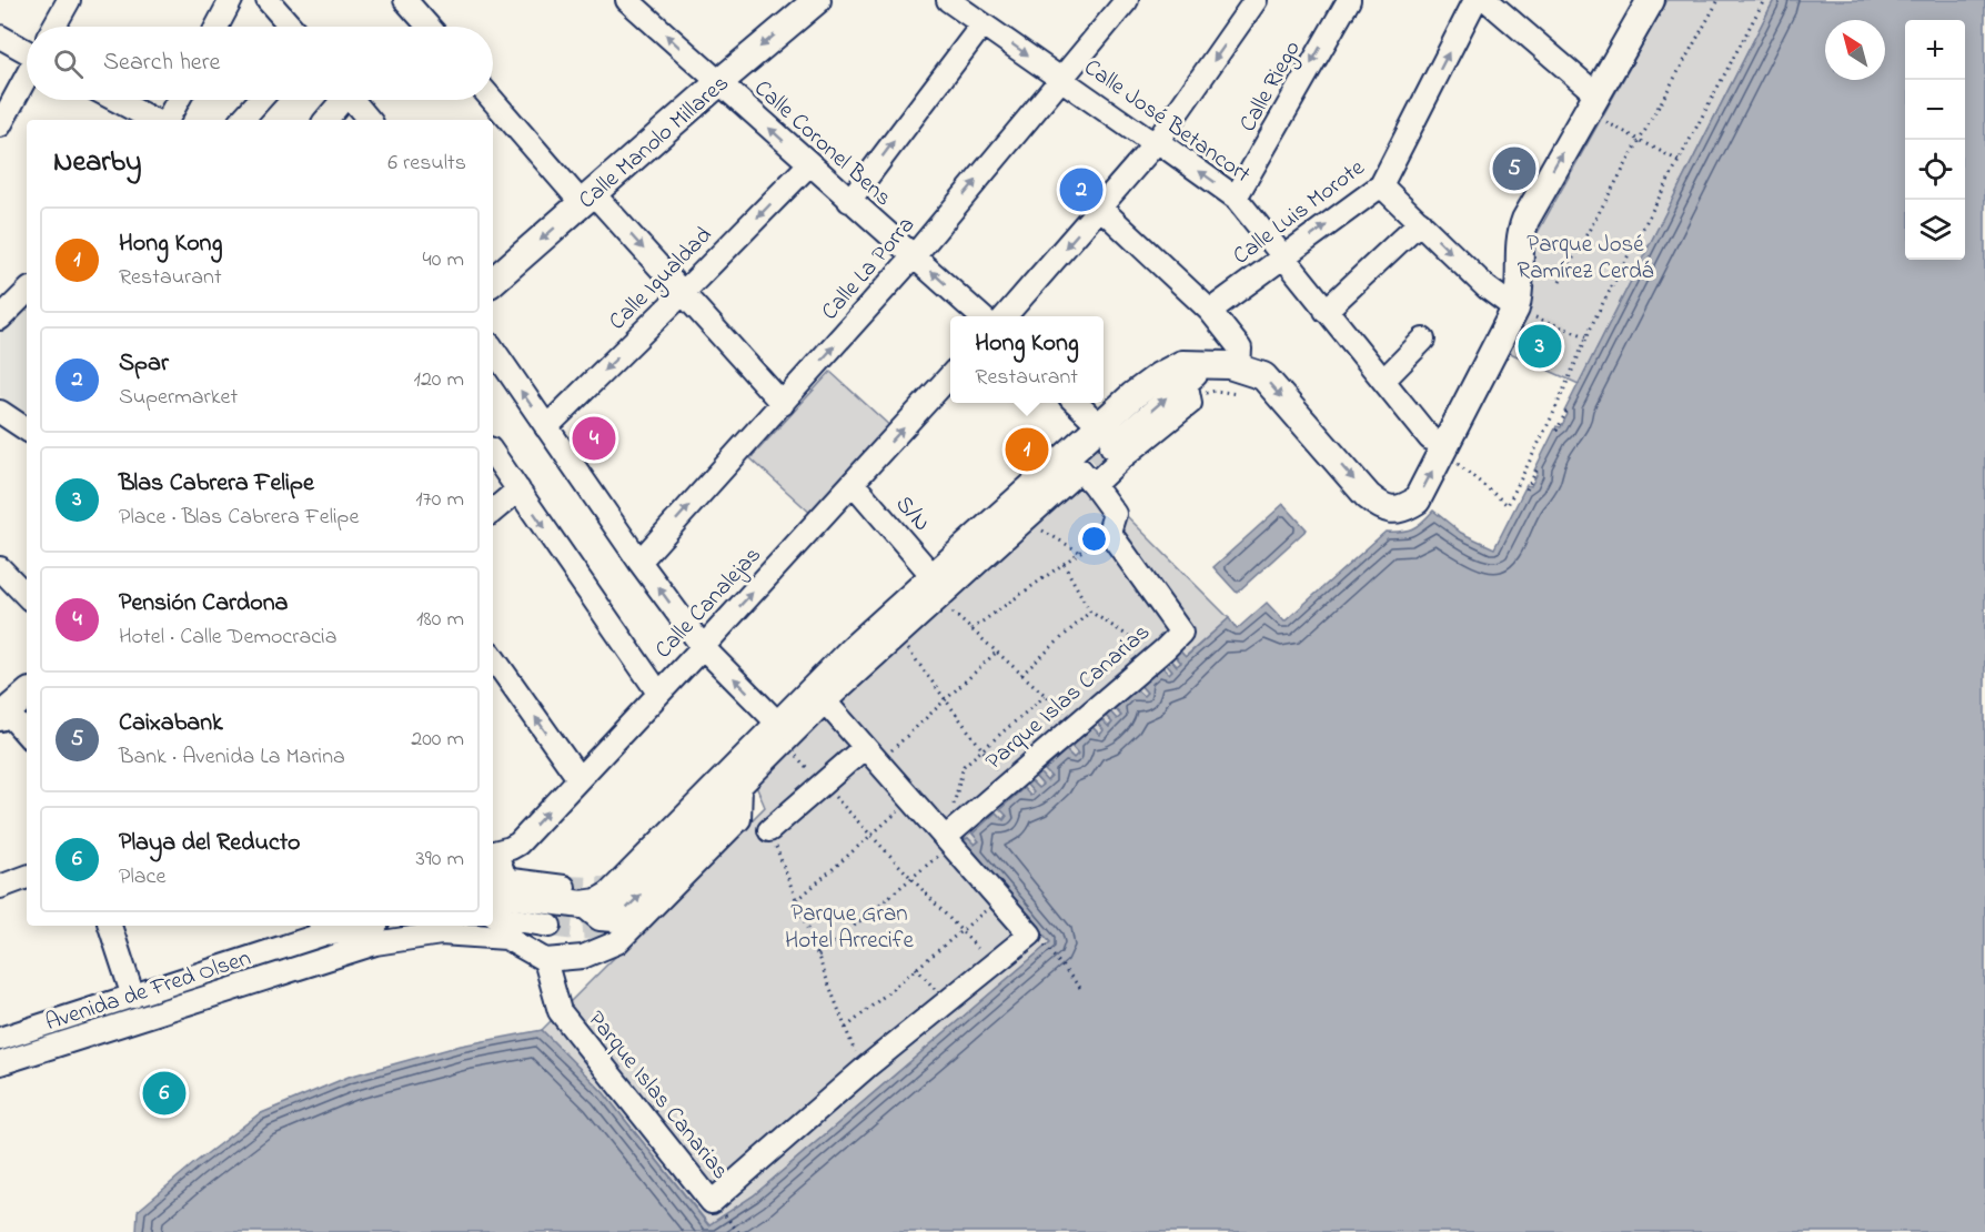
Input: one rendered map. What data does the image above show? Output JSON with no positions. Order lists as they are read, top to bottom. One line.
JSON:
{"streets":{"main road":["Calle Manolo Millares"],"street":["Calle Riego","Calle José Betancort","Calle Coronel Bens","Calle Luis Morote","Calle La Porra","Calle Igualdad","S/N","Calle Canalejas","Parque Islas Canarias","Avenida de Fred Olsen"]},"crossings":[["Calle Riego","Calle José Betancort"],["Calle José Betancort","Calle Luis Morote"],["Calle José Betancort","Calle La Porra"],["Calle Manolo Millares","Calle Coronel Bens"],["Calle Coronel Bens","Calle La Porra"],["Calle Coronel Bens","Calle Igualdad"],["S/N","Calle Canalejas"]],"one_way":["Calle Manolo Millares","Calle Igualdad"],"parks":["Parque José Ramírez Cerdá","Parque Gran Hotel Arrecife"],"north":"top left","page":{"map_buttons":["+","−"],"search":"Search here","heading":["Nearby","6 results"],"pins":["5","2","3","4","1","6"],"list":[{"mark":"1","name":"Hong Kong","note":"Restaurant","value":"40 m"},{"mark":"2","name":"Spar","note":"Supermarket","value":"120 m"},{"mark":"3","name":"Blas Cabrera Felipe","note":"Place · Blas Cabrera Felipe","value":"170 m"},{"mark":"4","name":"Pensión Cardona","note":"Hotel · Calle Democracia","value":"180 m"},{"mark":"5","name":"Caixabank","note":"Bank · Avenida La Marina","value":"200 m"},{"mark":"6","name":"Playa del Reducto","note":"Place","value":"390 m"}],"popup":["Hong Kong","Restaurant"]}}
